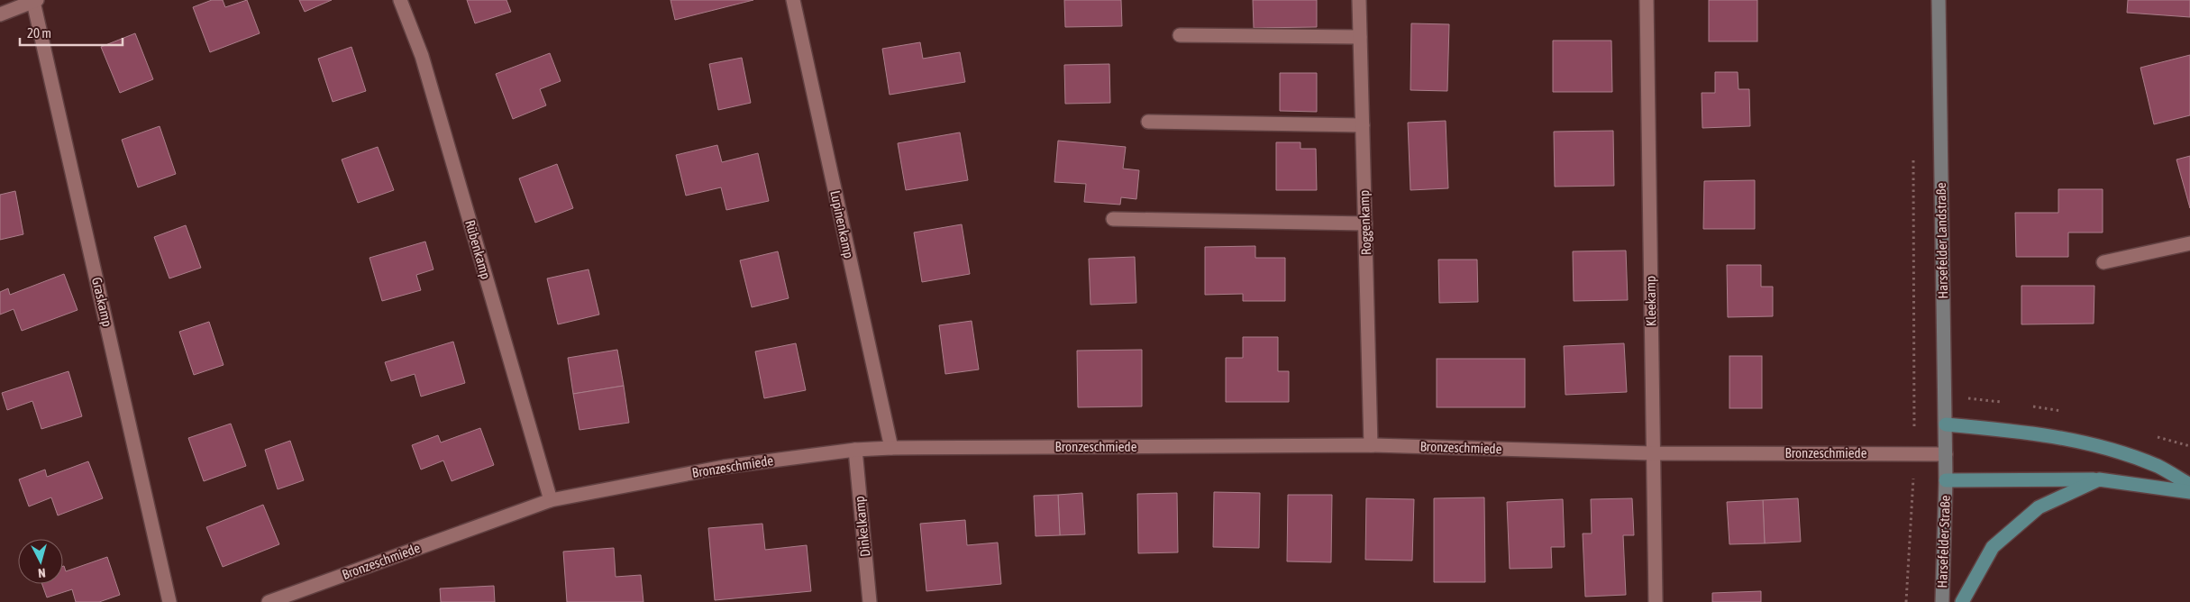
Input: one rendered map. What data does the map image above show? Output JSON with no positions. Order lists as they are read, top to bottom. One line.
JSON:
{"streets":{"main road":["Harsefelder Landstraße","Harsefelder Straße"],"street":["Roggenkamp","Lupinenkamp","Rübenkamp","Kleekamp","Graskamp","Bronzeschmiede","Dinkelkamp"]},"crossings":[["Roggenkamp","Bronzeschmiede"],["Lupinenkamp","Bronzeschmiede"],["Harsefelder Landstraße","Bronzeschmiede"],["Harsefelder Landstraße","Harsefelder Straße"],["Rübenkamp","Bronzeschmiede"],["Kleekamp","Bronzeschmiede"],["Bronzeschmiede","Dinkelkamp"]],"scale_bar":"20 m","north":"bottom"}
